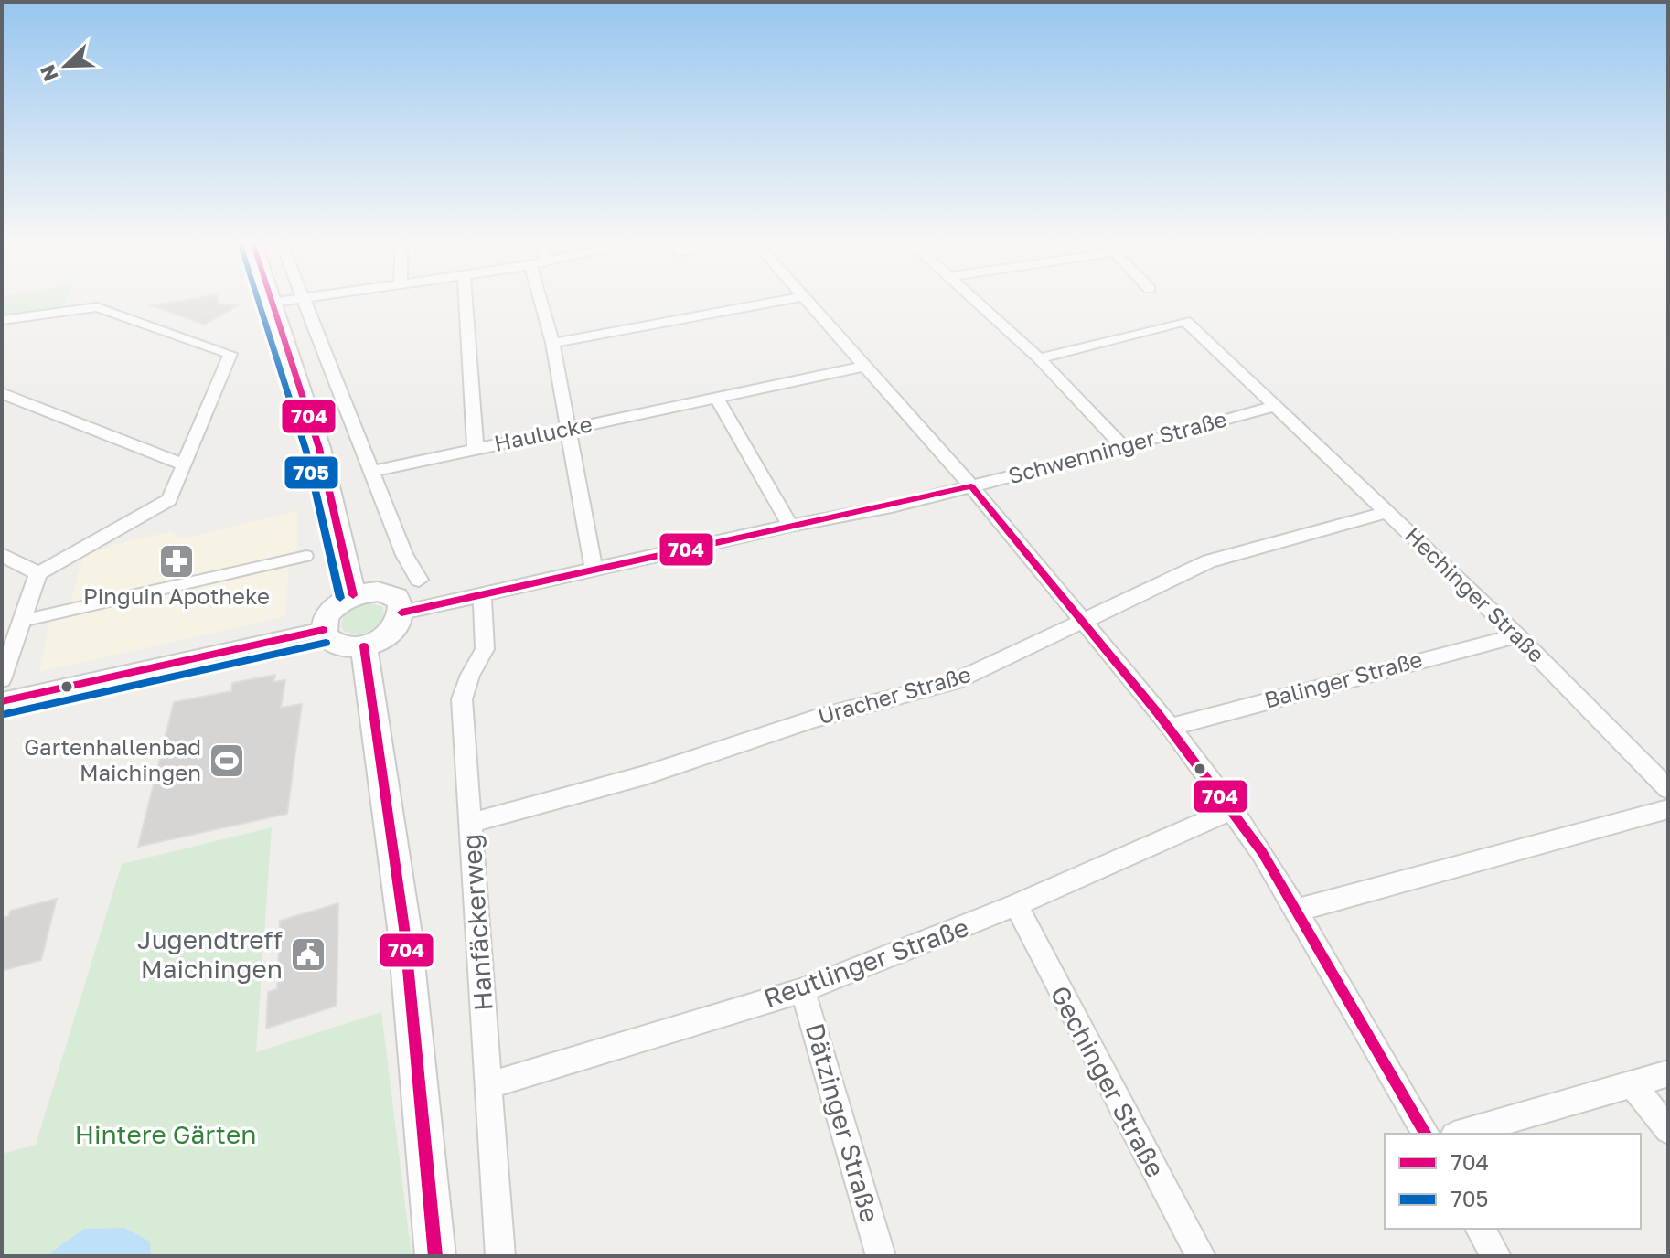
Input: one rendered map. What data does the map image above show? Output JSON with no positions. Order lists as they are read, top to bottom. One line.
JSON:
{"streets":{"street":["Haulucke","Schwenninger Straße","Hechinger Straße","Balinger Straße","Uracher Straße","Hanfäckerweg","Reutlinger Straße","Gechinger Straße","Dätzinger Straße"]},"crossings":[["Schwenninger Straße","Hechinger Straße"],["Schwenninger Straße","Hanfäckerweg"],["Hechinger Straße","Balinger Straße"],["Hechinger Straße","Uracher Straße"],["Uracher Straße","Hanfäckerweg"],["Hanfäckerweg","Reutlinger Straße"],["Reutlinger Straße","Gechinger Straße"],["Reutlinger Straße","Dätzinger Straße"]],"parks":["Hintere Gärten"],"places":{"pharmacy":["Pinguin Apotheke"],"sports":["Gartenhallenbad Maichingen"],"public building":["Jugendtreff Maichingen"]},"lines":["transit line 704","transit line 705"],"legend":["704","705"],"north":"bottom left"}
